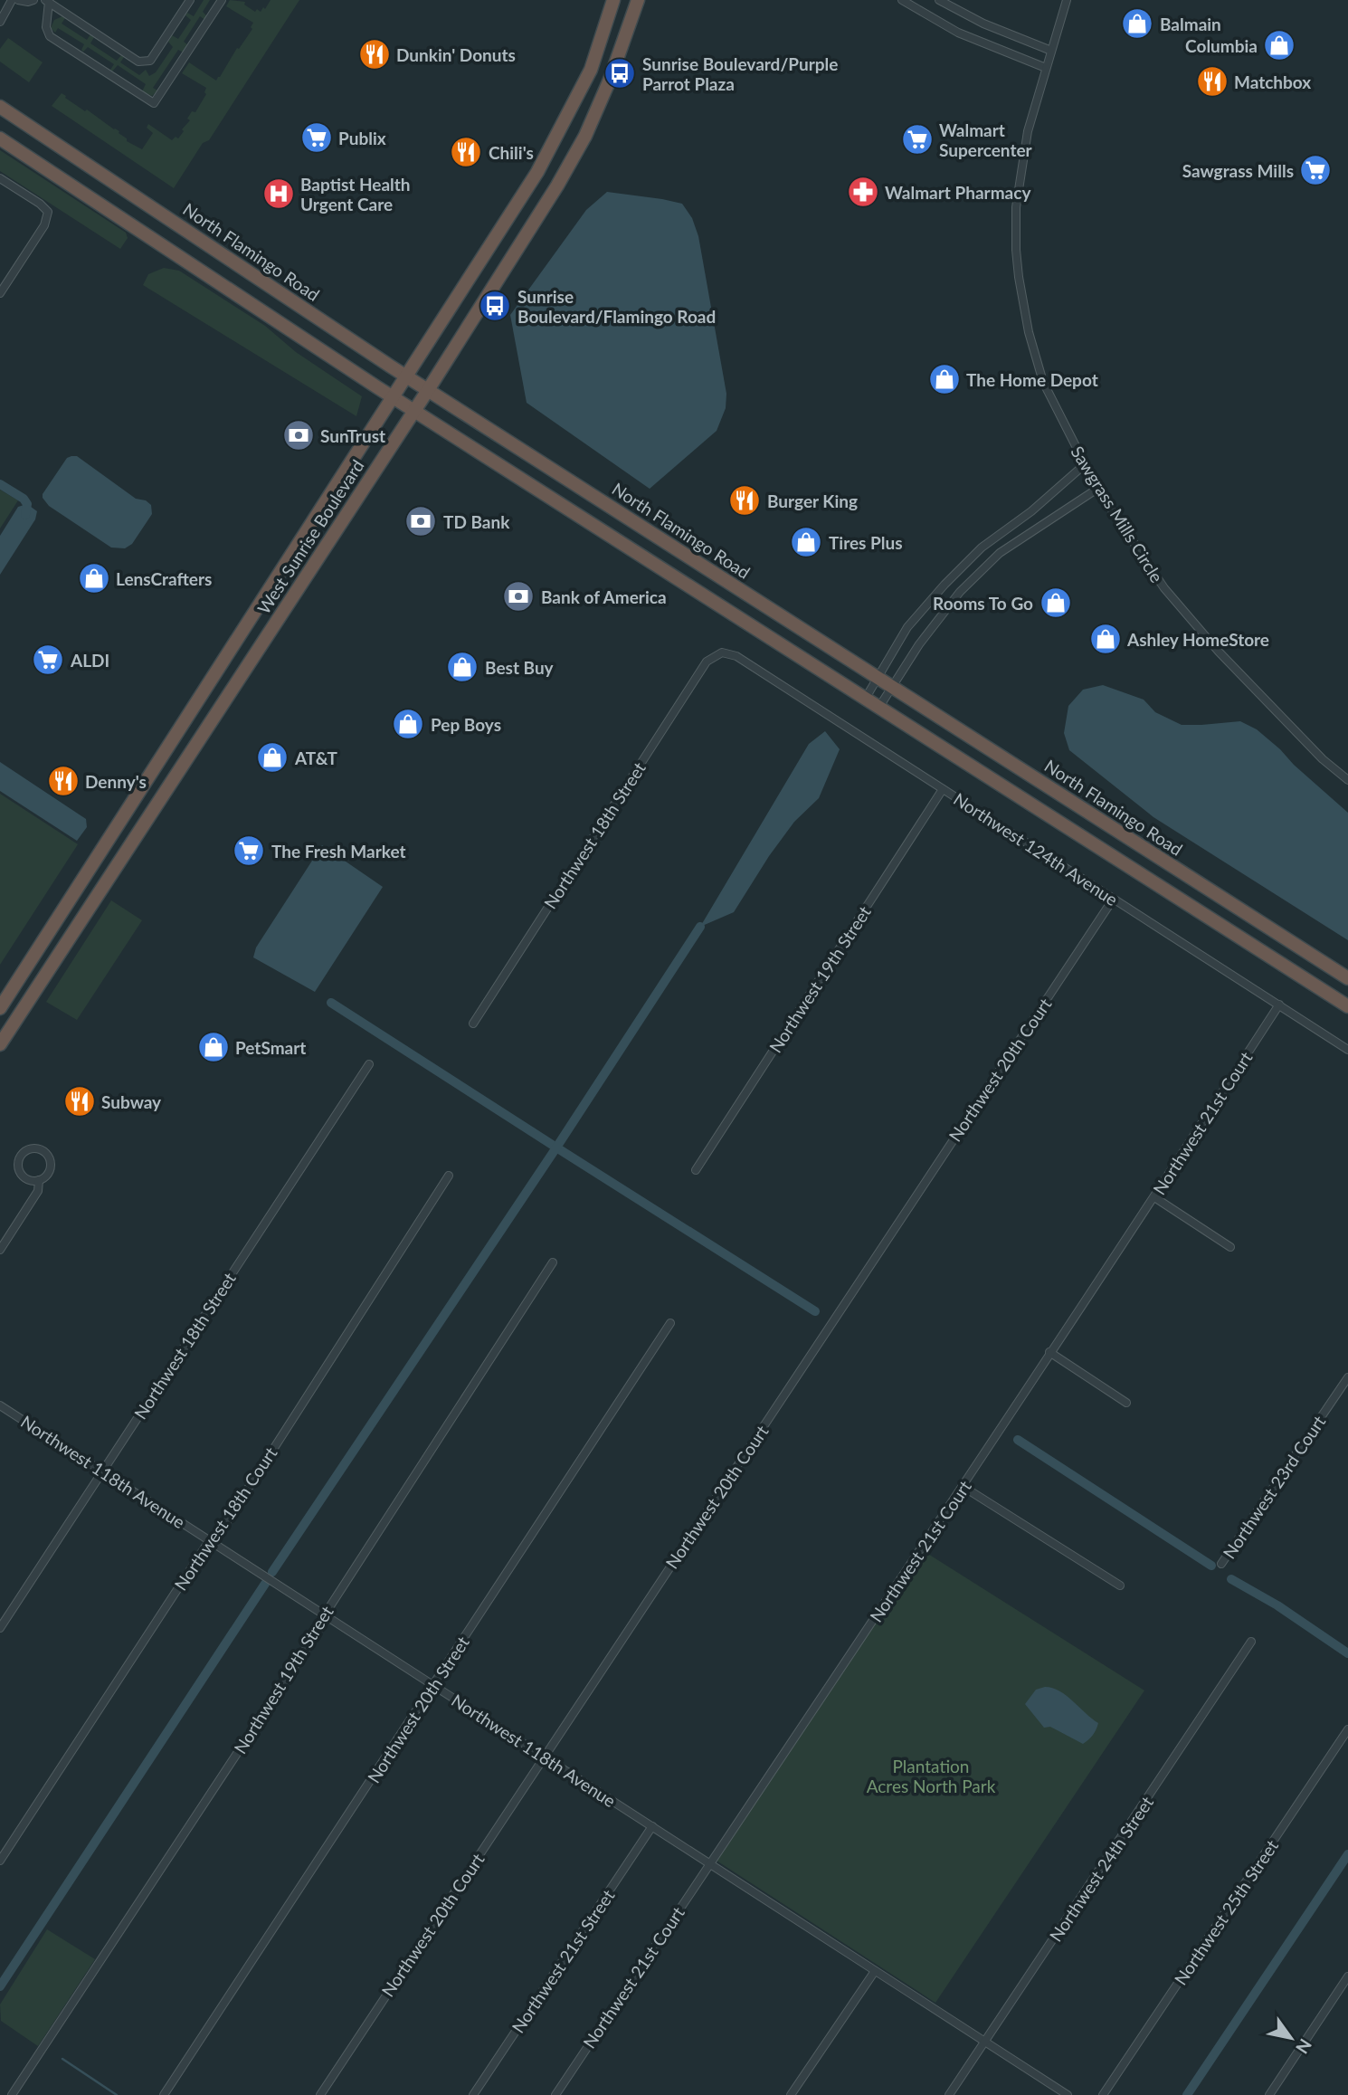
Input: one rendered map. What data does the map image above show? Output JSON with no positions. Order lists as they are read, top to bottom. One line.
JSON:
{"streets":{"highway":["North Flamingo Road","West Sunrise Boulevard"],"street":["Sawgrass Mills Circle","Northwest 18th Street","Northwest 124th Avenue","Northwest 19th Street","Northwest 20th Court","Northwest 21st Court","Northwest 118th Avenue","Northwest 23rd Court","Northwest 18th Court","Northwest 20th Street","Northwest 24th Street","Northwest 25th Street","Northwest 21st Street"]},"crossings":[["North Flamingo Road","West Sunrise Boulevard"],["Northwest 18th Street","Northwest 124th Avenue"],["Northwest 18th Street","Northwest 118th Avenue"],["Northwest 124th Avenue","Northwest 19th Street"],["Northwest 124th Avenue","Northwest 20th Court"],["Northwest 124th Avenue","Northwest 21st Court"],["Northwest 19th Street","Northwest 118th Avenue"],["Northwest 20th Court","Northwest 118th Avenue"],["Northwest 21st Court","Northwest 118th Avenue"],["Northwest 118th Avenue","Northwest 18th Court"],["Northwest 118th Avenue","Northwest 20th Street"],["Northwest 118th Avenue","Northwest 24th Street"],["Northwest 118th Avenue","Northwest 21st Street"]],"parks":["Plantation Acres North Park"],"places":{"shop":["Balmain","Columbia","The Home Depot","Tires Plus","LensCrafters","Rooms To Go","Ashley HomeStore","Best Buy","Pep Boys","AT&T","PetSmart"],"restaurant":["Dunkin' Donuts","Matchbox","Chili's","Burger King","Denny's","Subway"],"bus stop":["Sunrise Boulevard/Purple Parrot Plaza","Sunrise Boulevard/Flamingo Road"],"supermarket":["Publix","Walmart Supercenter","Sawgrass Mills","ALDI","The Fresh Market"],"pharmacy":["Walmart Pharmacy"],"hospital":["Baptist Health Urgent Care"],"bank":["SunTrust","TD Bank","Bank of America"]},"north":"bottom right"}
